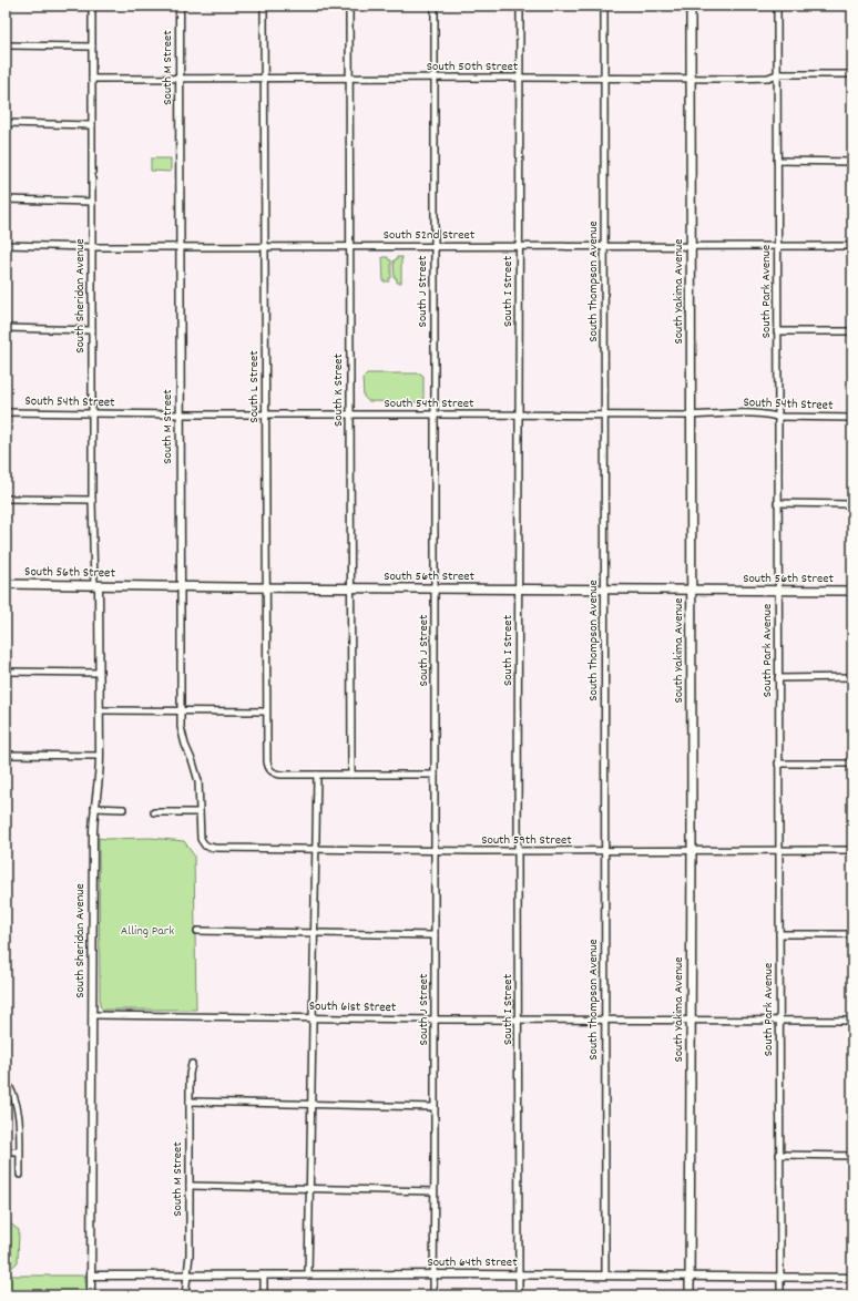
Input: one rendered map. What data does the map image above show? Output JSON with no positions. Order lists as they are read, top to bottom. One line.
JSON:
{"streets":{"main road":["South Yakima Avenue","South 56th Street"],"street":["South 50th Street","South M Street","South 52nd Street","South Thompson Avenue","South J Street","South I Street","South Park Avenue","South Sheridan Avenue","South L Street","South K Street","South 54th Street","South 59th Street","South 61st Street","South 64th Street"]},"crossings":[["South 50th Street","South M Street"],["South 50th Street","South Thompson Avenue"],["South 50th Street","South J Street"],["South 50th Street","South I Street"],["South 50th Street","South Yakima Avenue"],["South 50th Street","South Park Avenue"],["South 50th Street","South Sheridan Avenue"],["South 50th Street","South L Street"],["South 50th Street","South K Street"],["South M Street","South 52nd Street"],["South M Street","South 54th Street"],["South M Street","South 56th Street"],["South M Street","South 59th Street"],["South M Street","South 64th Street"],["South 52nd Street","South Thompson Avenue"],["South 52nd Street","South J Street"],["South 52nd Street","South I Street"],["South 52nd Street","South Yakima Avenue"],["South 52nd Street","South Park Avenue"],["South 52nd Street","South Sheridan Avenue"],["South 52nd Street","South L Street"],["South 52nd Street","South K Street"],["South Thompson Avenue","South 54th Street"],["South Thompson Avenue","South 56th Street"],["South Thompson Avenue","South 59th Street"],["South Thompson Avenue","South 61st Street"],["South Thompson Avenue","South 64th Street"],["South J Street","South 54th Street"],["South J Street","South 56th Street"],["South J Street","South 59th Street"],["South J Street","South 61st Street"],["South J Street","South 64th Street"],["South I Street","South 54th Street"],["South I Street","South 56th Street"],["South I Street","South 59th Street"],["South I Street","South 61st Street"],["South I Street","South 64th Street"],["South Yakima Avenue","South 54th Street"],["South Yakima Avenue","South 56th Street"],["South Yakima Avenue","South 59th Street"],["South Yakima Avenue","South 61st Street"],["South Yakima Avenue","South 64th Street"],["South Park Avenue","South 54th Street"],["South Park Avenue","South 56th Street"],["South Park Avenue","South 59th Street"],["South Park Avenue","South 61st Street"],["South Park Avenue","South 64th Street"],["South Sheridan Avenue","South 54th Street"],["South Sheridan Avenue","South 56th Street"],["South Sheridan Avenue","South 61st Street"],["South Sheridan Avenue","South 64th Street"],["South L Street","South 54th Street"],["South L Street","South 56th Street"],["South K Street","South 54th Street"],["South K Street","South 56th Street"]],"parks":["Alling Park"]}
